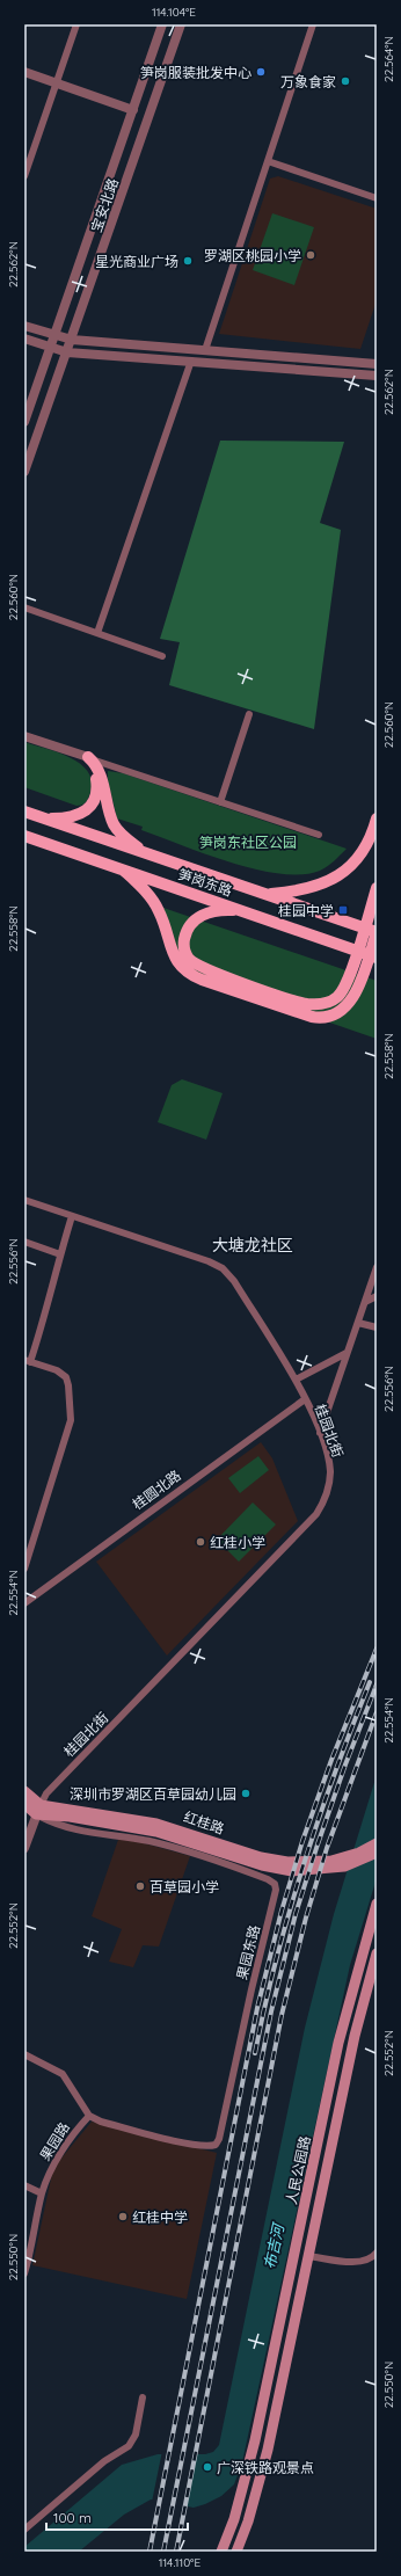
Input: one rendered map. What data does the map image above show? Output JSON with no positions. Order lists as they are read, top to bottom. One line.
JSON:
{"streets":{"main road":["笋岗东路","红桂路","人民公园路"],"street":["宝安北路","桂园北街","桂圆北路","果园东路","果园路"]},"crossings":[["桂园北街","桂圆北路"],["桂园北街","红桂路"],["桂园北街","果园东路"],["红桂路","果园东路"],["果园东路","果园路"]],"districts":["大塘龙社区"],"water":["布吉河"],"parks":["笋岗东社区公园"],"places":{"other":["笋岗服装批发中心","万象食家","罗湖区桃园小学","星光商业广场","红桂小学","深圳市罗湖区百草园幼儿园","百草园小学","红桂中学","广深铁路观景点"],"transit":["桂园中学"]},"scale_bar":"100 m","coordinates":["114.104°E","22.564°N","22.562°N","22.560°N","22.558°N","22.556°N","22.554°N","22.552°N","22.550°N","114.110°E"]}
